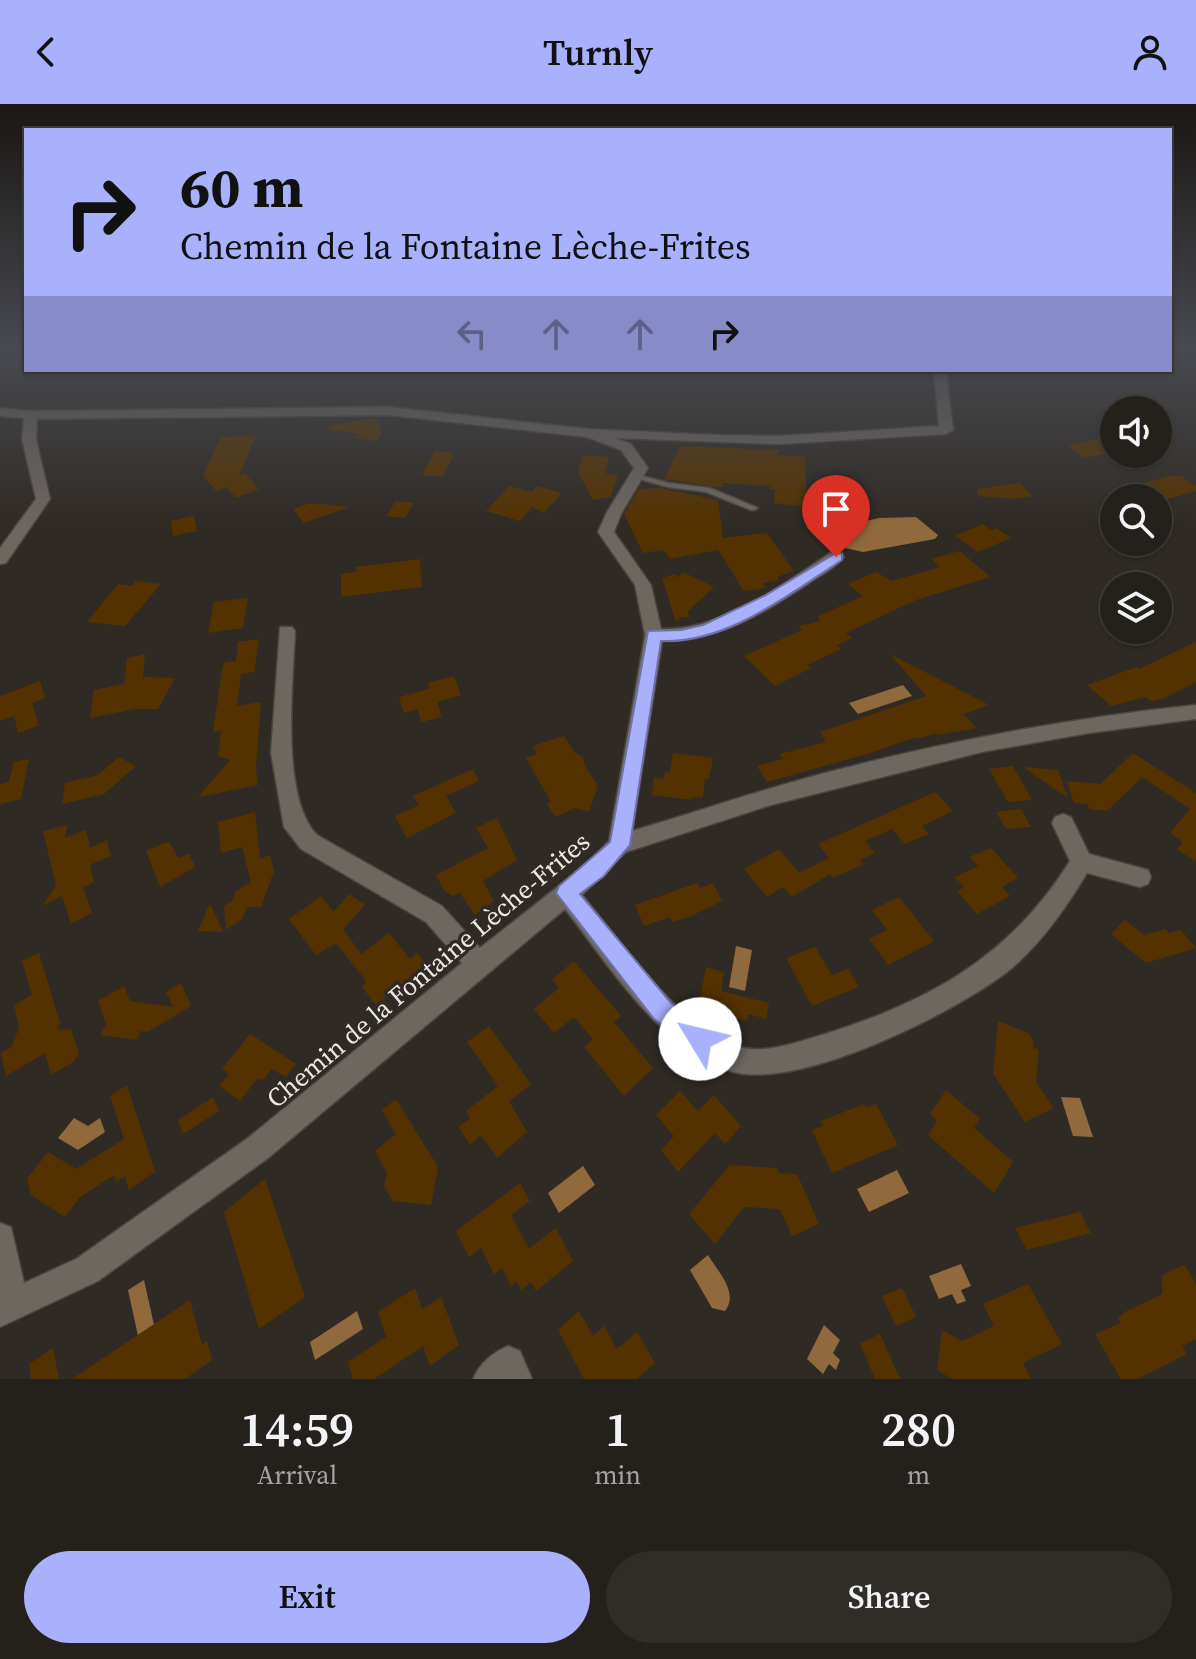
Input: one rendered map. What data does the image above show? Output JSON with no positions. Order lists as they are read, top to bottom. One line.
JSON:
{"streets":{"street":["Chemin de la Fontaine Lèche-Frites"]},"page":{"header":"Turnly","turn":["60 m","Chemin de la Fontaine Lèche-Frites"],"eta":["14:59","Arrival","1","min","280","m"],"buttons":["Exit","Share"]}}
